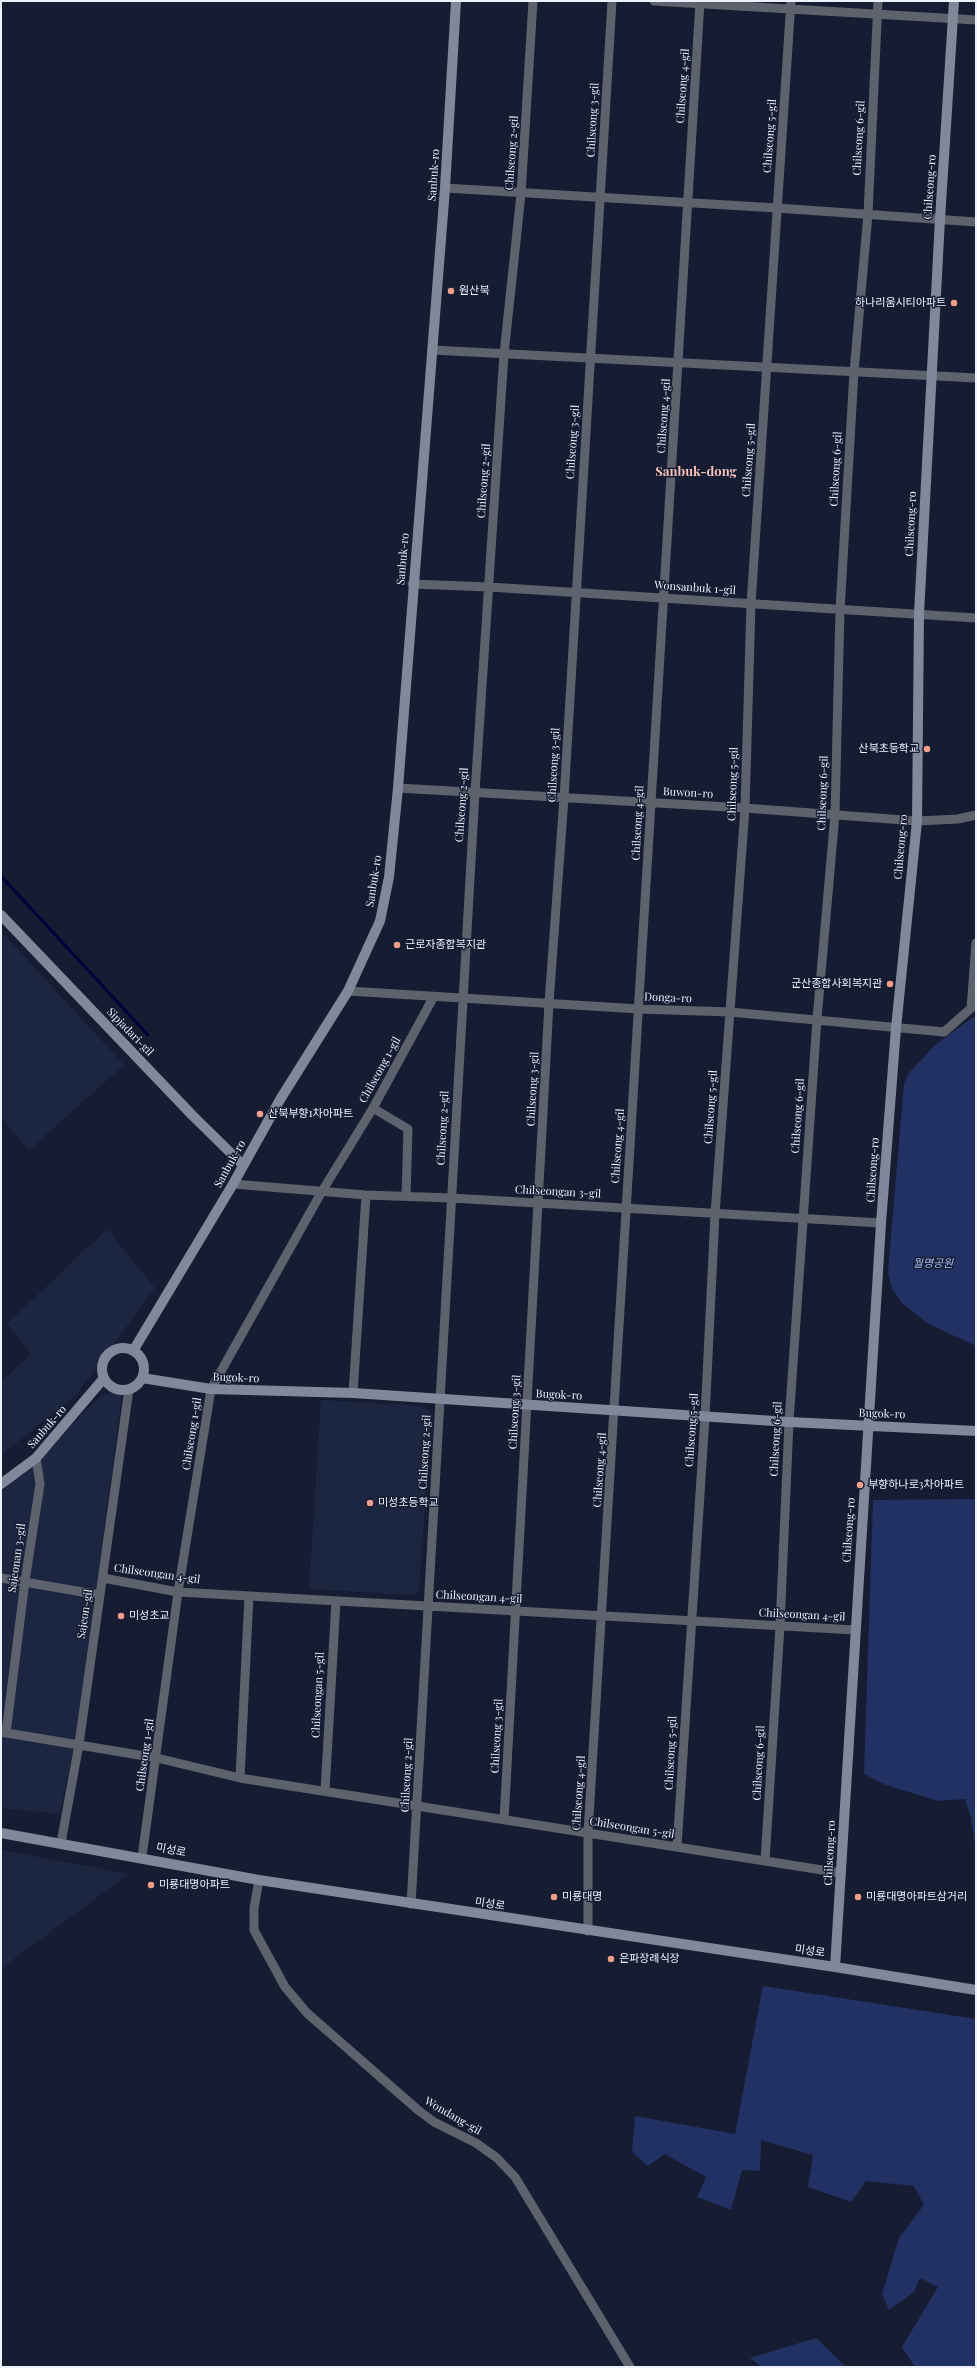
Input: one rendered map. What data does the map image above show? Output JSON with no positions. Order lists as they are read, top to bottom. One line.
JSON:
{"streets":{"street":["Chilseong 4-gil","Chilseong 3-gil","Chilseong 5-gil","Chilseong 6-gil","Chilseong 2-gil","Sanbuk-ro","Chilseong-ro","Wonsanbuk 1-gil","Buwon-ro","Donga-ro","Sipjadari-gil","Chilseong 1-gil","Chilseongan 3-gil","Bugok-ro","Sajeonan 3-gil","Chilseongan 4-gil","Sajeon-gil","Chilseongan 5-gil","미성로","Wondang-gil"]},"crossings":[["Chilseong 4-gil","Chilseong 3-gil"],["Chilseong 4-gil","Chilseong 5-gil"],["Chilseong 4-gil","Wonsanbuk 1-gil"],["Chilseong 4-gil","Buwon-ro"],["Chilseong 4-gil","Donga-ro"],["Chilseong 4-gil","Chilseongan 3-gil"],["Chilseong 4-gil","Bugok-ro"],["Chilseong 4-gil","Chilseongan 4-gil"],["Chilseong 4-gil","Chilseongan 5-gil"],["Chilseong 4-gil","미성로"],["Chilseong 3-gil","Wonsanbuk 1-gil"],["Chilseong 3-gil","Buwon-ro"],["Chilseong 3-gil","Donga-ro"],["Chilseong 3-gil","Chilseongan 3-gil"],["Chilseong 3-gil","Bugok-ro"],["Chilseong 3-gil","Chilseongan 4-gil"],["Chilseong 3-gil","Chilseongan 5-gil"],["Chilseong 5-gil","Wonsanbuk 1-gil"],["Chilseong 5-gil","Buwon-ro"],["Chilseong 5-gil","Donga-ro"],["Chilseong 5-gil","Chilseongan 3-gil"],["Chilseong 5-gil","Bugok-ro"],["Chilseong 5-gil","Chilseongan 4-gil"],["Chilseong 5-gil","Chilseongan 5-gil"],["Chilseong 6-gil","Wonsanbuk 1-gil"],["Chilseong 6-gil","Buwon-ro"],["Chilseong 6-gil","Donga-ro"],["Chilseong 6-gil","Chilseongan 3-gil"],["Chilseong 6-gil","Bugok-ro"],["Chilseong 6-gil","Chilseongan 4-gil"],["Chilseong 6-gil","Chilseongan 5-gil"],["Chilseong 2-gil","Wonsanbuk 1-gil"],["Chilseong 2-gil","Buwon-ro"],["Chilseong 2-gil","Donga-ro"],["Chilseong 2-gil","Chilseongan 3-gil"],["Chilseong 2-gil","Bugok-ro"],["Chilseong 2-gil","Chilseongan 4-gil"],["Chilseong 2-gil","Chilseongan 5-gil"],["Chilseong 2-gil","미성로"],["Sanbuk-ro","Wonsanbuk 1-gil"],["Sanbuk-ro","Buwon-ro"],["Sanbuk-ro","Donga-ro"],["Sanbuk-ro","Sipjadari-gil"],["Sanbuk-ro","Chilseongan 3-gil"],["Sanbuk-ro","Bugok-ro"],["Sanbuk-ro","Sajeonan 3-gil"],["Sanbuk-ro","Sajeon-gil"],["Chilseong-ro","Wonsanbuk 1-gil"],["Chilseong-ro","Buwon-ro"],["Chilseong-ro","Donga-ro"],["Chilseong-ro","Chilseongan 3-gil"],["Chilseong-ro","Bugok-ro"],["Chilseong-ro","Chilseongan 4-gil"],["Chilseong-ro","Chilseongan 5-gil"],["Chilseong-ro","미성로"],["Donga-ro","Chilseong 1-gil"],["Chilseong 1-gil","Chilseongan 3-gil"],["Chilseong 1-gil","Bugok-ro"],["Chilseong 1-gil","Chilseongan 4-gil"],["Chilseong 1-gil","Chilseongan 5-gil"],["Chilseong 1-gil","미성로"],["Bugok-ro","Sajeon-gil"],["Sajeonan 3-gil","Chilseongan 5-gil"],["Chilseongan 4-gil","Sajeon-gil"],["Chilseongan 4-gil","Chilseongan 5-gil"],["Sajeon-gil","Chilseongan 5-gil"],["Sajeon-gil","미성로"],["미성로","Wondang-gil"]],"districts":["Sanbuk-dong"],"parks":["월명공원"],"places":["원산북","하나리움시티아파트","산북초등학교","근로자종합복지관","군산종합사회복지관","산북부향1차아파트","부향하나로3차아파트","미성초등학교","미성초교","미룡대명아파트","미룡대명","미룡대명아파트삼거리","은파장례식장"]}
